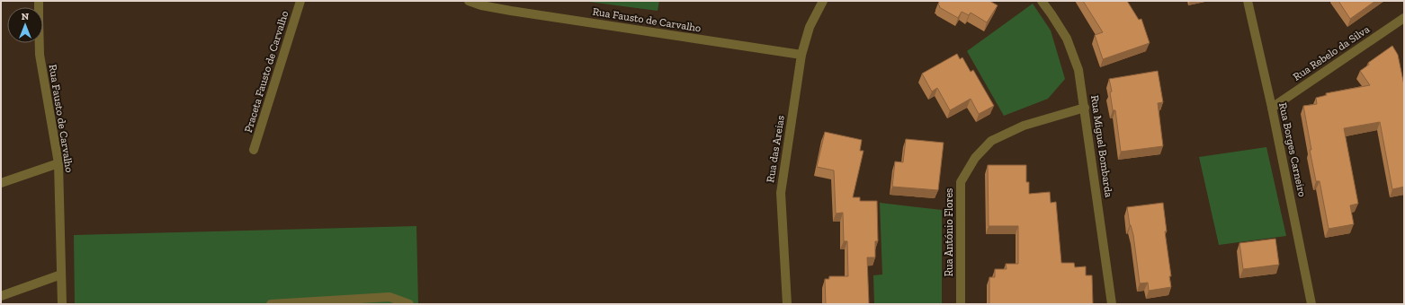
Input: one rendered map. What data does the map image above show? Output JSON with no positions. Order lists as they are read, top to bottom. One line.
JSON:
{"streets":{"street":["Rua Fausto de Carvalho","Rua Rebelo da Silva","Praceta Fausto de Carvalho","Rua Miguel Bombarda","Rua das Areias","Rua Borges Carneiro","Rua António Flores"]},"crossings":[["Rua Fausto de Carvalho","Rua das Areias"],["Rua Rebelo da Silva","Rua Borges Carneiro"],["Rua Miguel Bombarda","Rua António Flores"]],"north":"top"}
